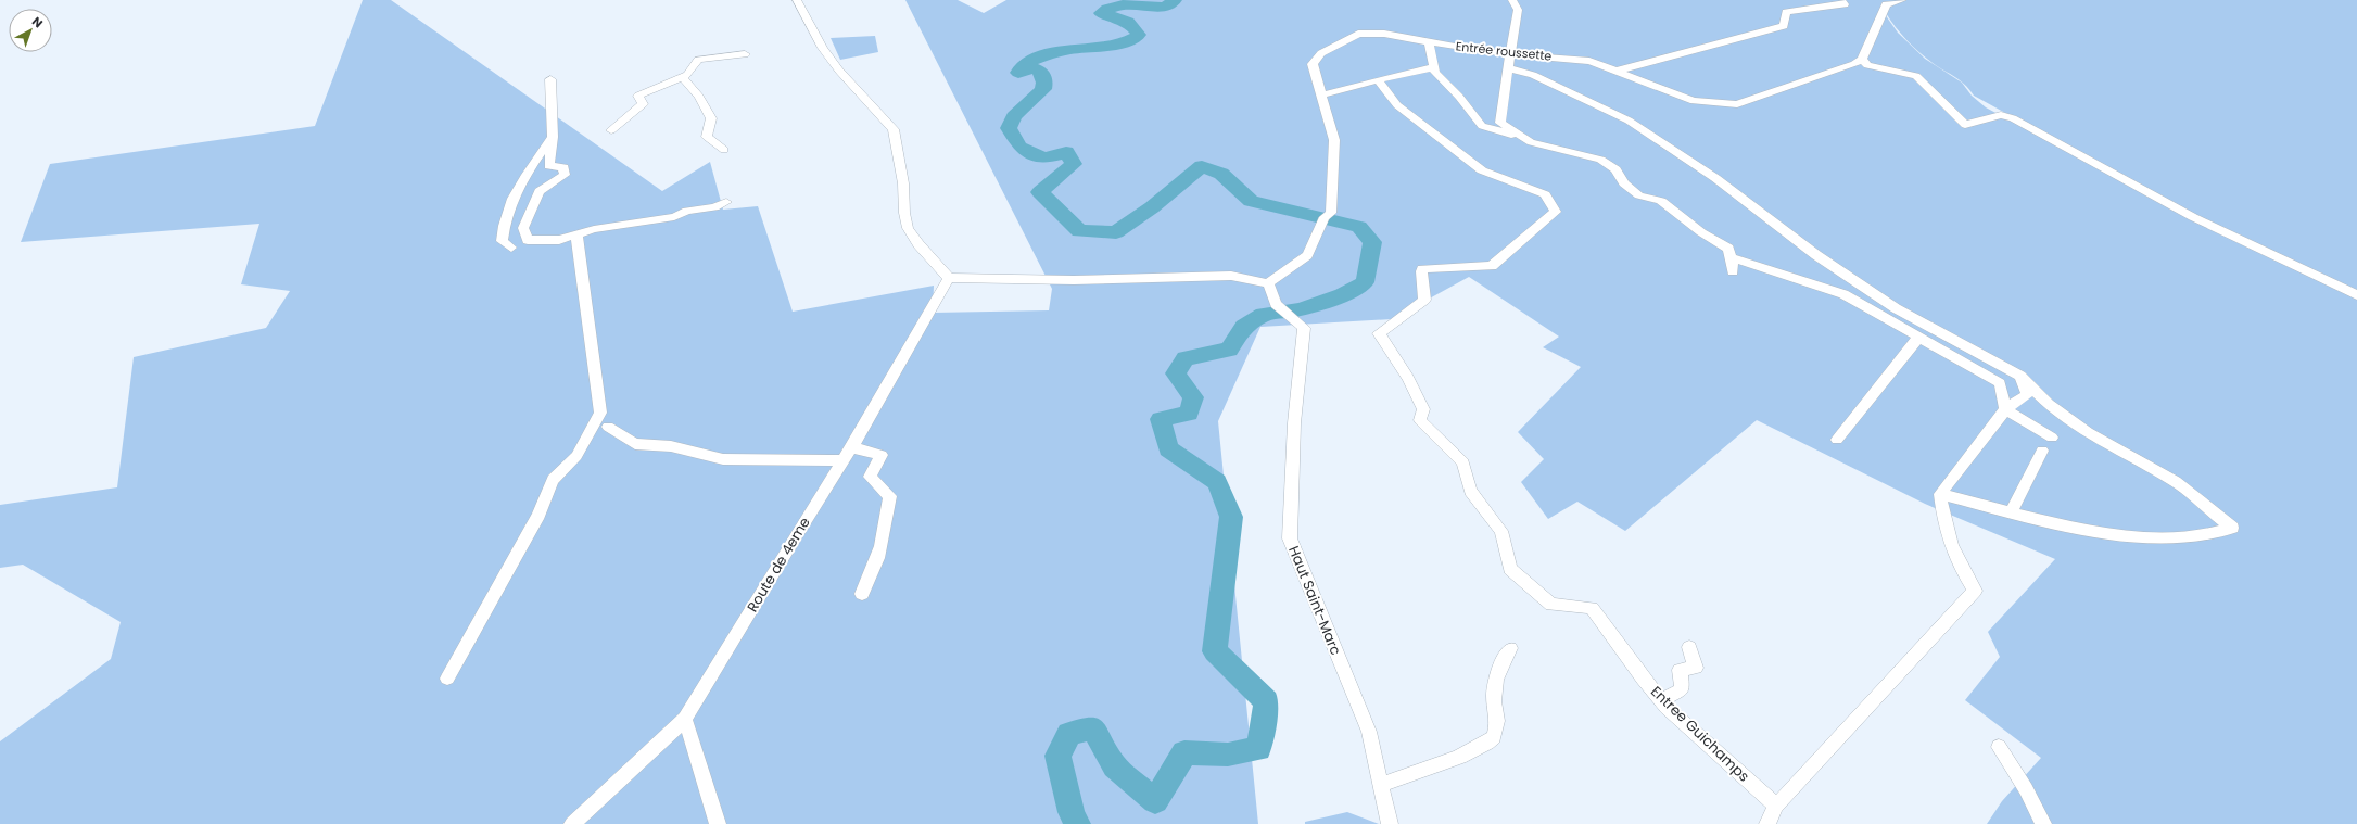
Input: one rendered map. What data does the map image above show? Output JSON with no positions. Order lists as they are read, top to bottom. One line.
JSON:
{"streets":{"street":["Entrée roussette","Route de 4eme","Haut Saint-Marc","Entree Guichamps"]},"crossings":[["Entrée roussette","Haut Saint-Marc"]],"north":"top right"}
